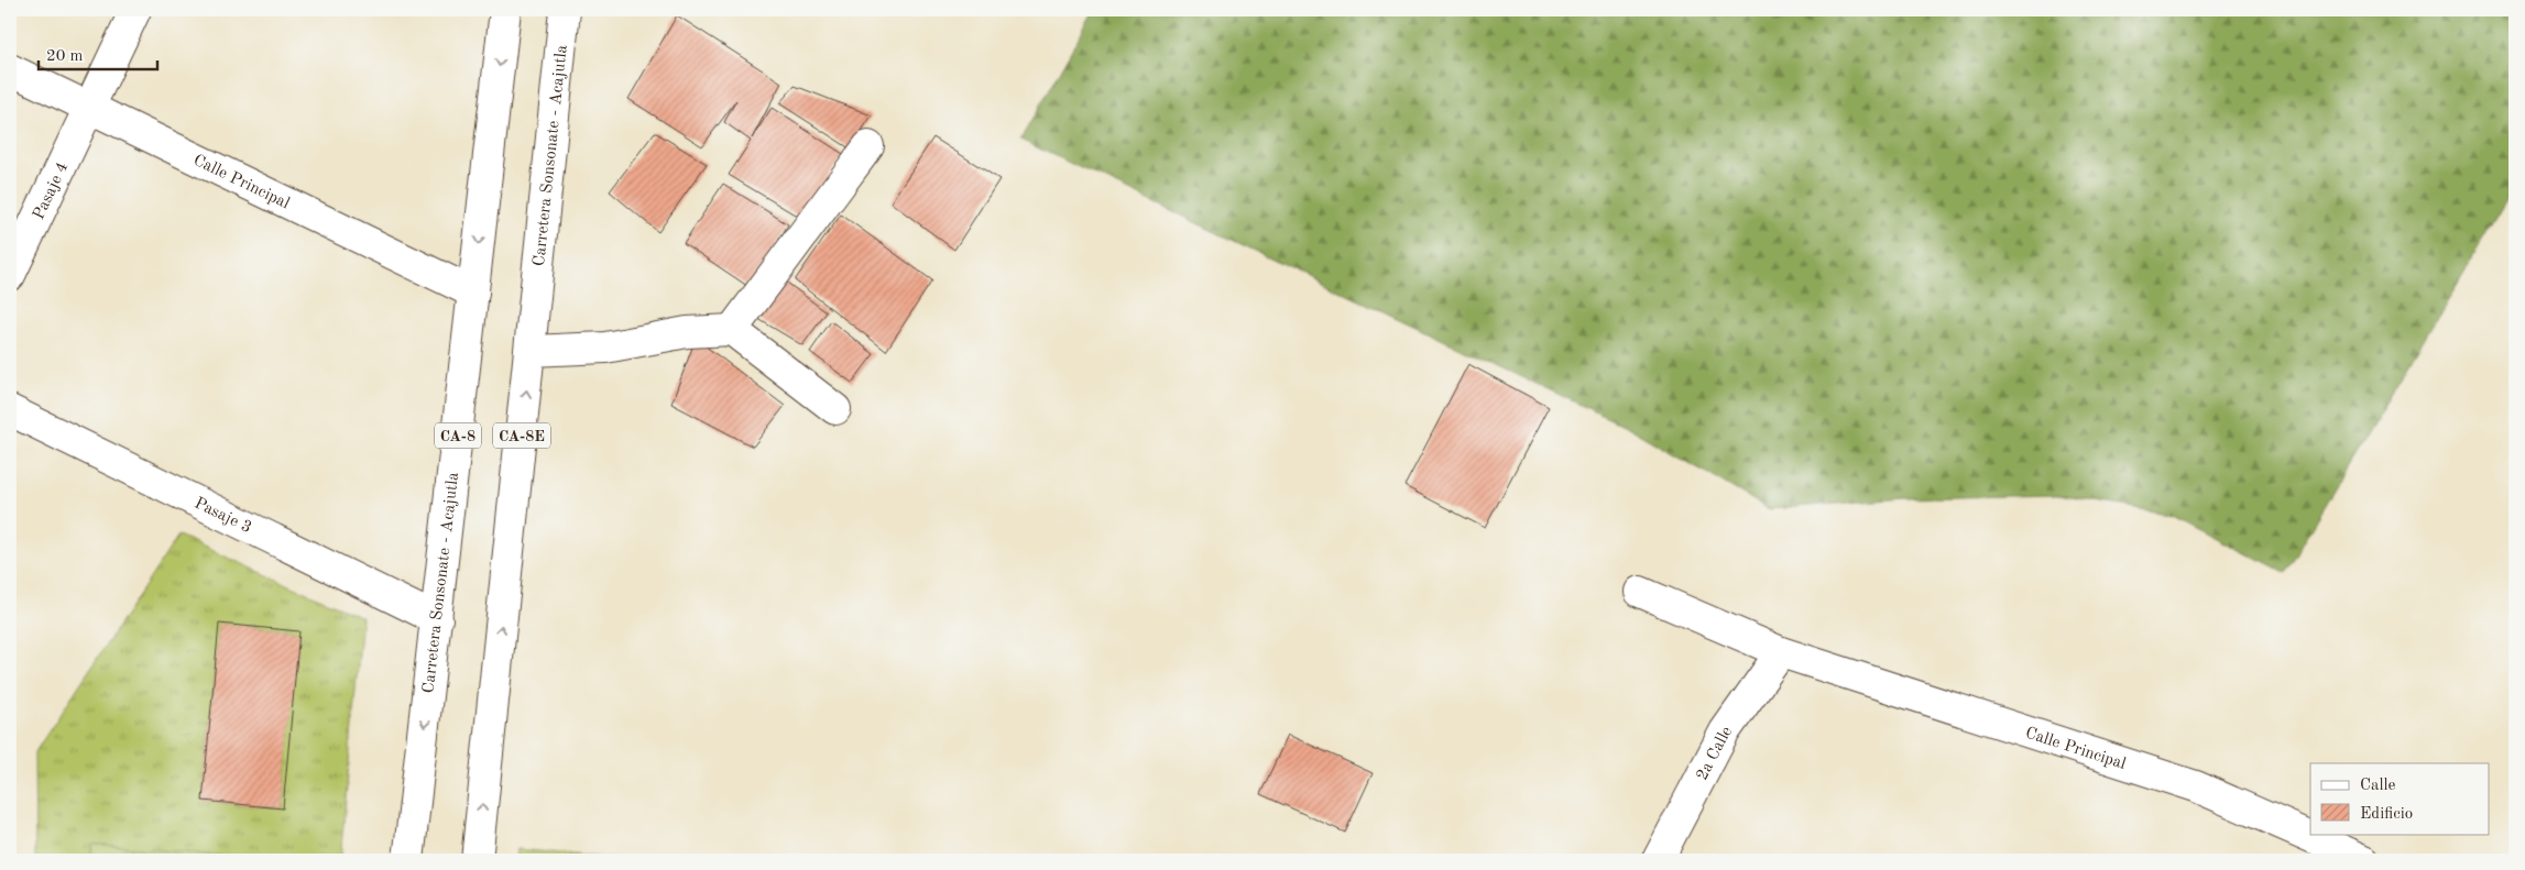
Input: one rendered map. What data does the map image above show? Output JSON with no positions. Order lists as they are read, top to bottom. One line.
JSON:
{"streets":{"main road":["Carretera Sonsonate - Acajutla","Calle Principal","Pasaje 4","CA-8","CA-8E","Pasaje 3","2a Calle"]},"crossings":[["Carretera Sonsonate - Acajutla","Calle Principal"],["Carretera Sonsonate - Acajutla","Pasaje 3"],["Calle Principal","Pasaje 4"],["Calle Principal","2a Calle"]],"legend":["Calle","Edificio"],"scale_bar":"20 m"}
